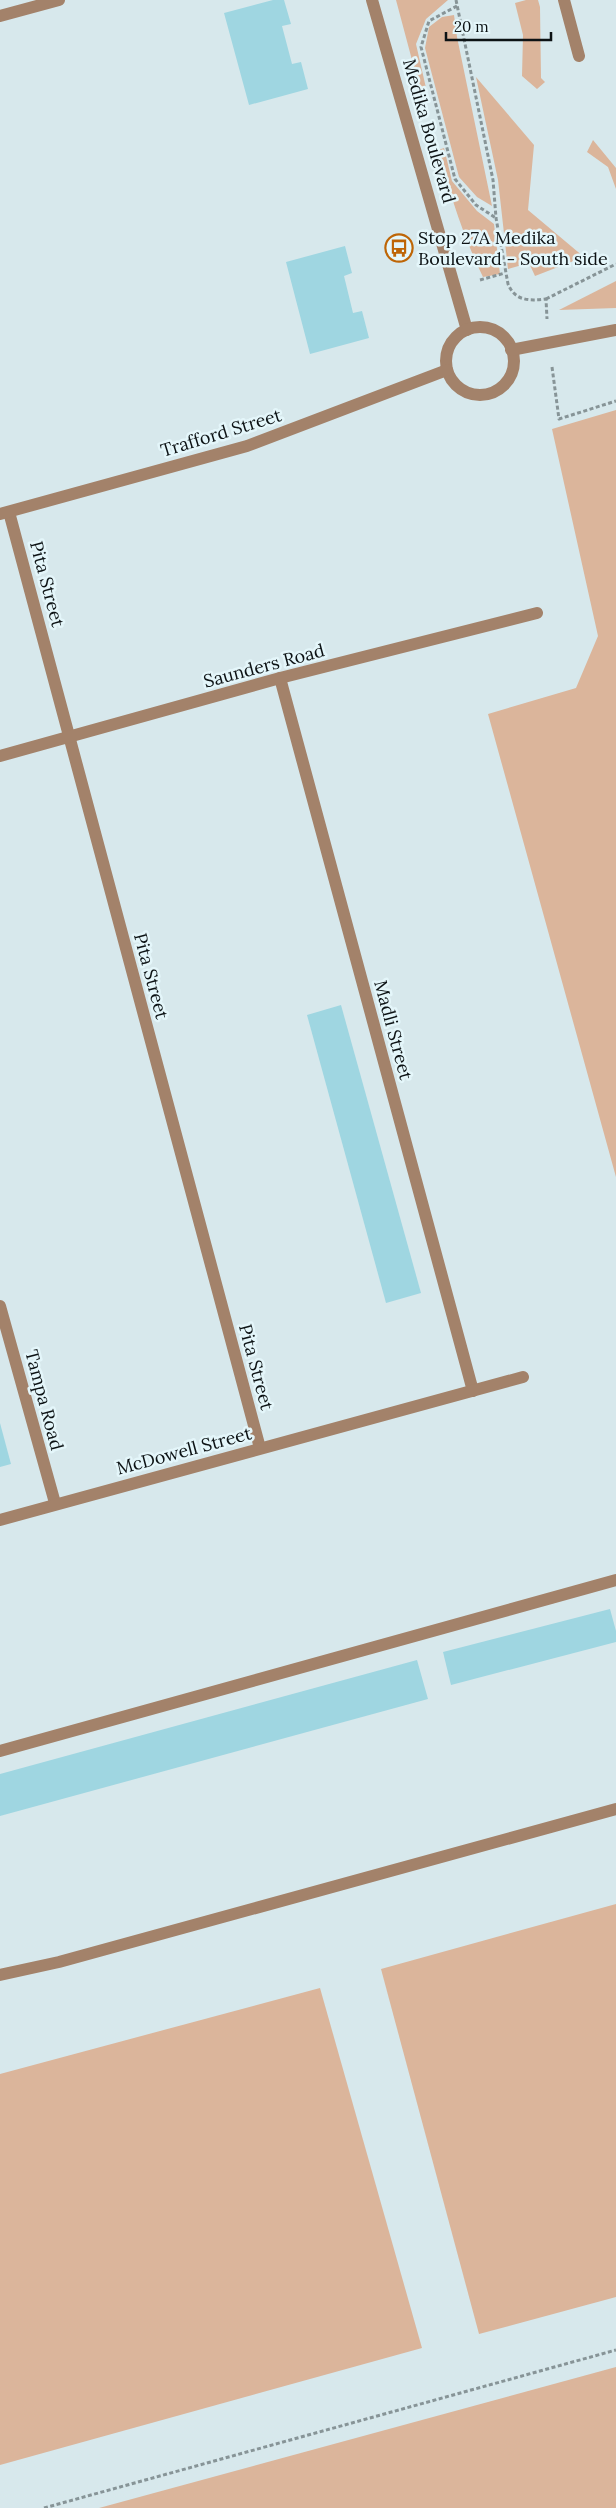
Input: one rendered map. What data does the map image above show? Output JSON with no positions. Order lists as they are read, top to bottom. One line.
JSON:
{"streets":{"street":["Medika Boulevard","Trafford Street","Pita Street","Saunders Road","Madli Street","Tampa Road","McDowell Street"]},"crossings":[["Medika Boulevard","Trafford Street"],["Trafford Street","Pita Street"],["Pita Street","Saunders Road"],["Pita Street","McDowell Street"],["Saunders Road","Madli Street"],["Madli Street","McDowell Street"],["Tampa Road","McDowell Street"]],"places":{"bus stop":["Stop 27A Medika Boulevard - South side"]},"scale_bar":"20 m"}
